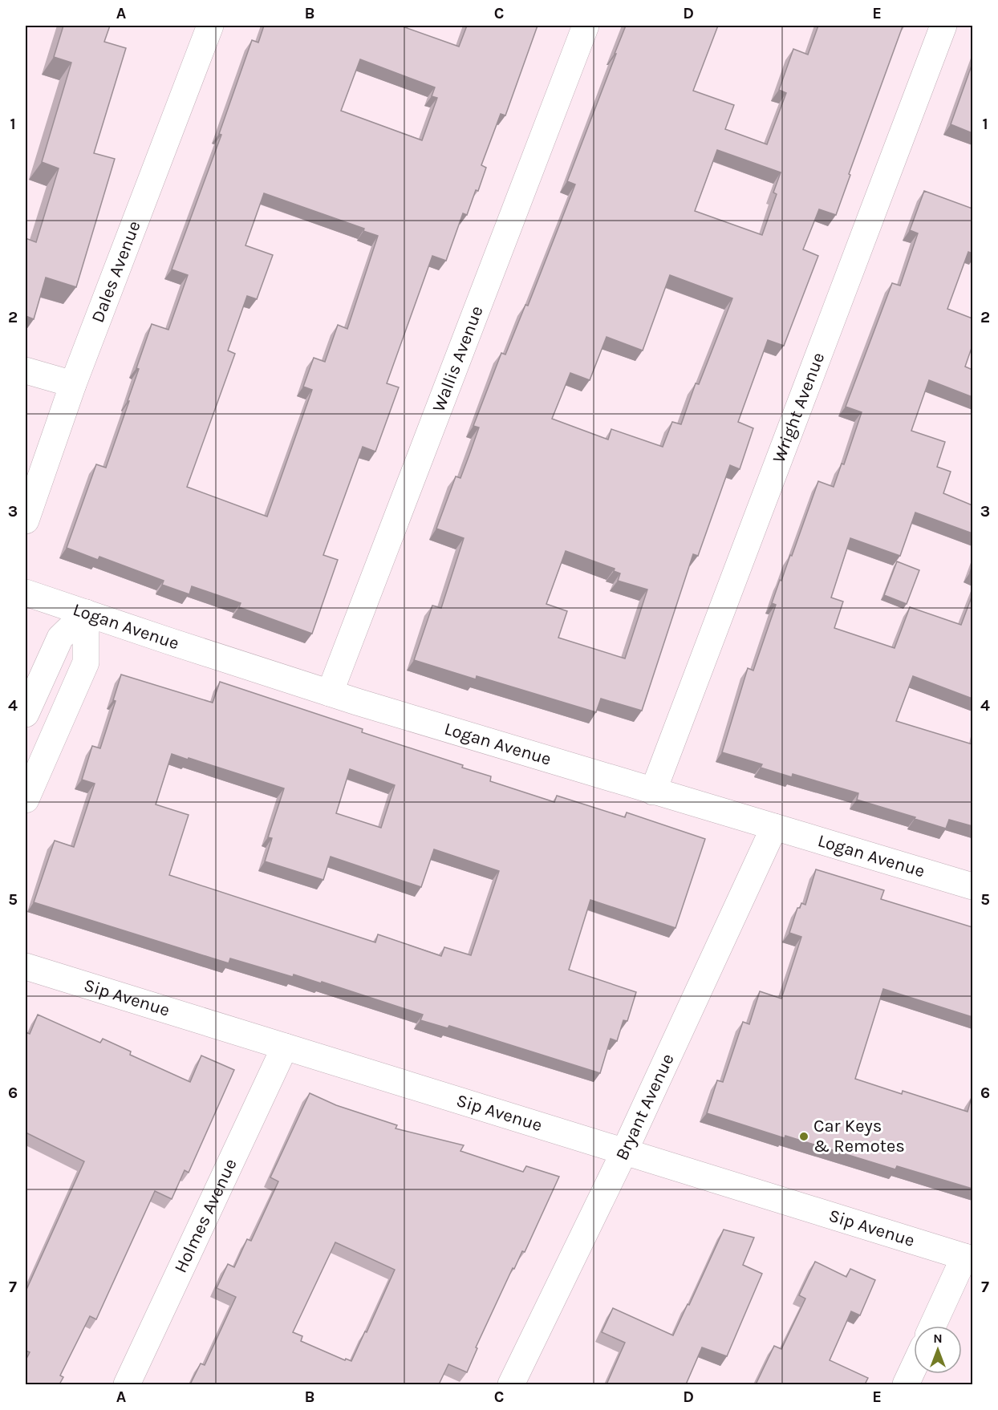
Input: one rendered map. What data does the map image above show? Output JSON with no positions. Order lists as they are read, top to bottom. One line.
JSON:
{"streets":{"street":["Dales Avenue","Wallis Avenue","Wright Avenue","Logan Avenue","Sip Avenue","Bryant Avenue","Holmes Avenue"]},"crossings":[["Wallis Avenue","Logan Avenue"],["Wright Avenue","Logan Avenue"],["Logan Avenue","Bryant Avenue"],["Sip Avenue","Bryant Avenue"],["Sip Avenue","Holmes Avenue"]],"places":["Car Keys & Remotes"],"north":"top","grid":{"columns":["A","B","C","D","E"],"rows":["1","2","3","4","5","6","7"]}}
